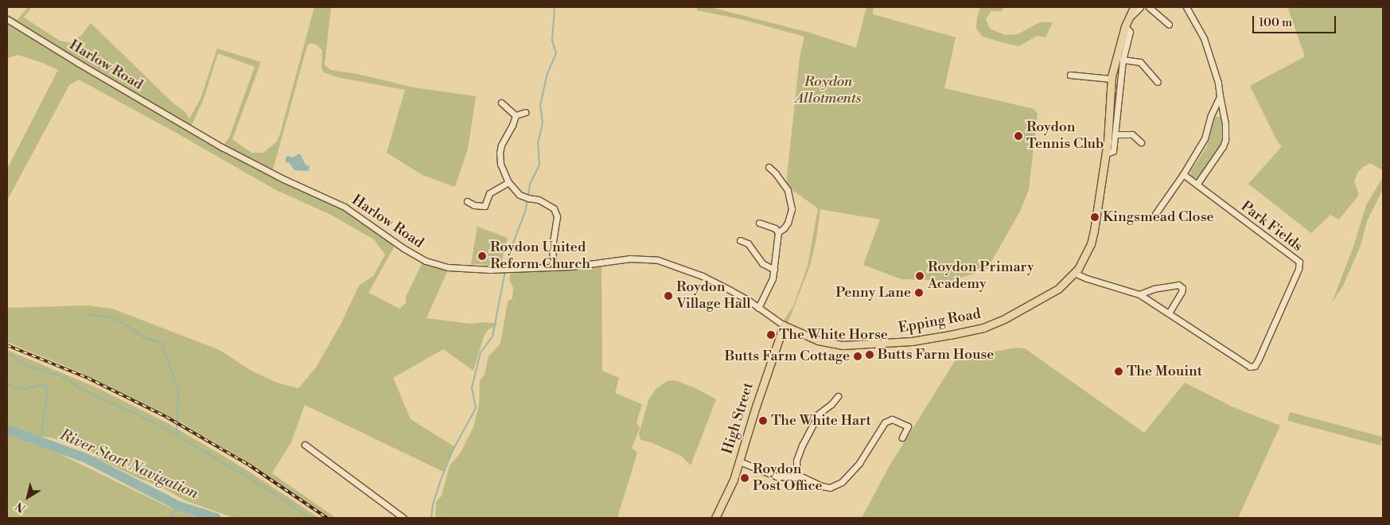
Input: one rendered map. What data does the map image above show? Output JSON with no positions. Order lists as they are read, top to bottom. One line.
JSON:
{"streets":{"main road":["Epping Road","High Street"],"street":["Harlow Road","Park Fields"]},"crossings":[["Harlow Road","Epping Road"],["Harlow Road","High Street"],["Epping Road","High Street"]],"water":["River Stort Navigation"],"parks":["Roydon Allotments"],"places":["Roydon Tennis Club","Kingsmead Close","Roydon United Reform Church","Roydon Primary Academy","Penny Lane","Roydon Village Hall","The White Horse","Butts Farm House","Butts Farm Cottage","The Mouint","The White Hart","Roydon Post Office"],"scale_bar":"100 m","north":"bottom left"}
